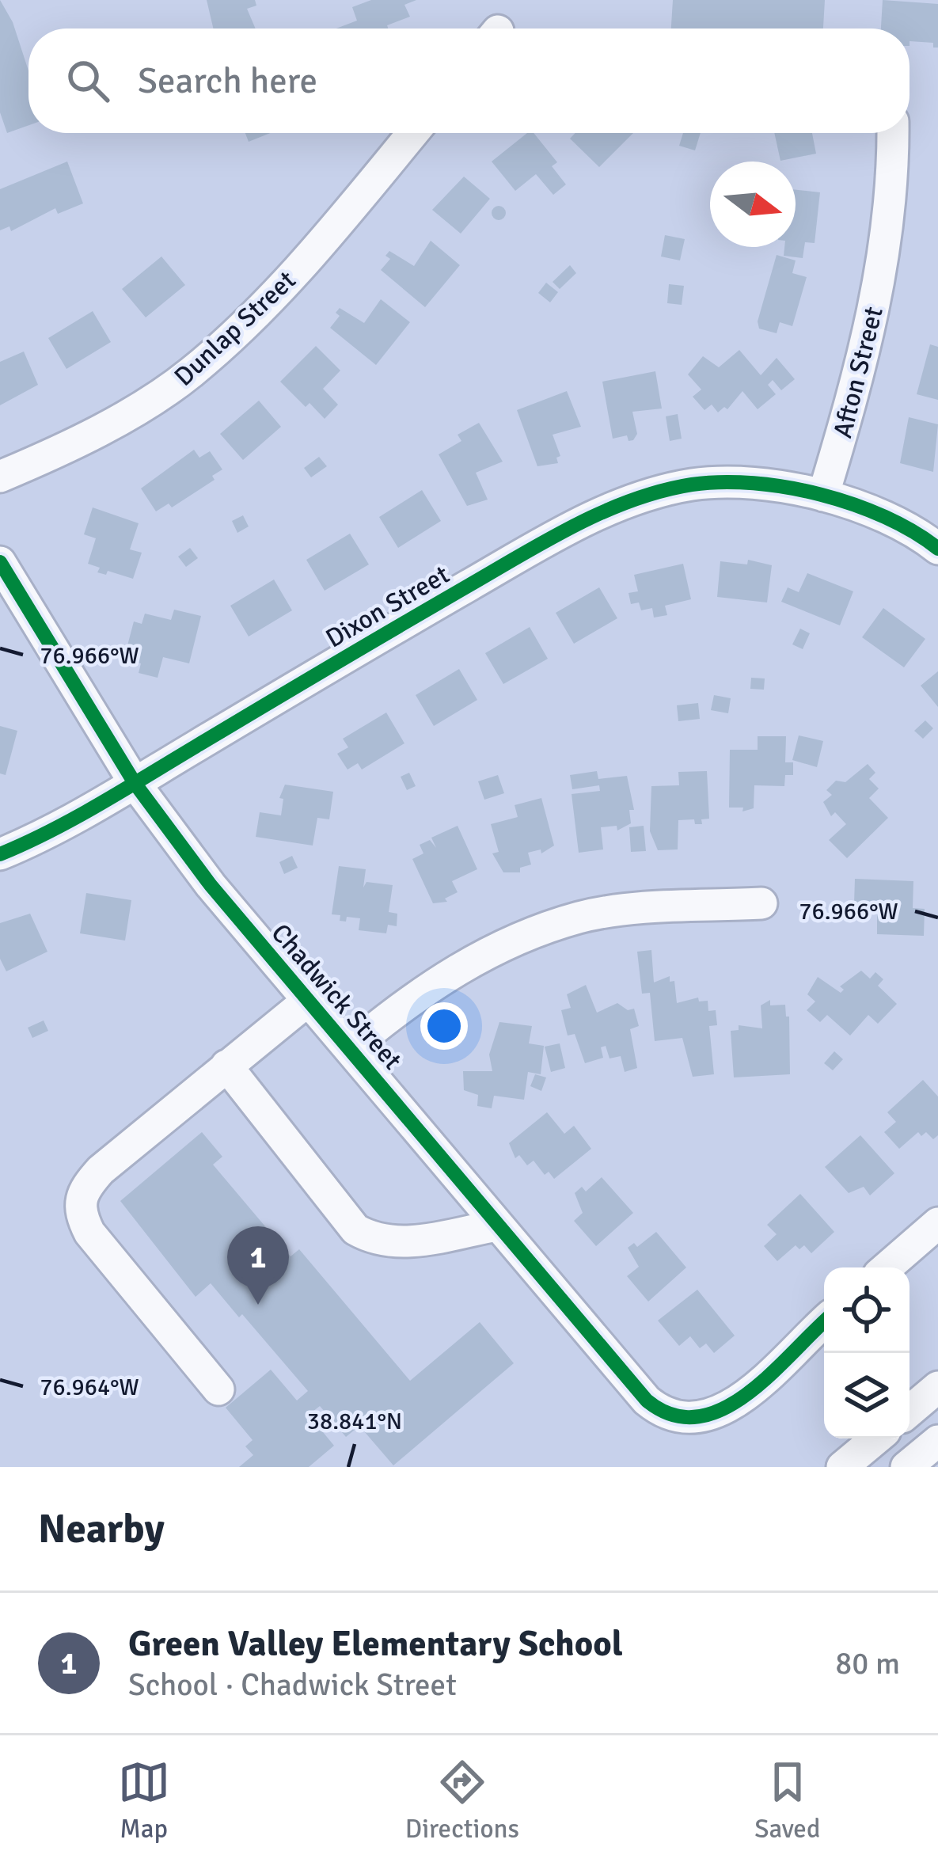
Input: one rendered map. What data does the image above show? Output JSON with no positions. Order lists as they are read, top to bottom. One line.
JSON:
{"streets":{"street":["Dunlap Street","Afton Street","Dixon Street","Chadwick Street"]},"crossings":[["Afton Street","Dixon Street"],["Dixon Street","Chadwick Street"]],"north":"right","page":{"search":"Search here","pins":"1","heading":"Nearby","list":[{"mark":"1","name":"Green Valley Elementary School","note":"School · Chadwick Street","value":"80 m"}],"nav":["Map","Directions","Saved"]},"coordinates":["76.966°W","76.964°W","38.841°N"]}
